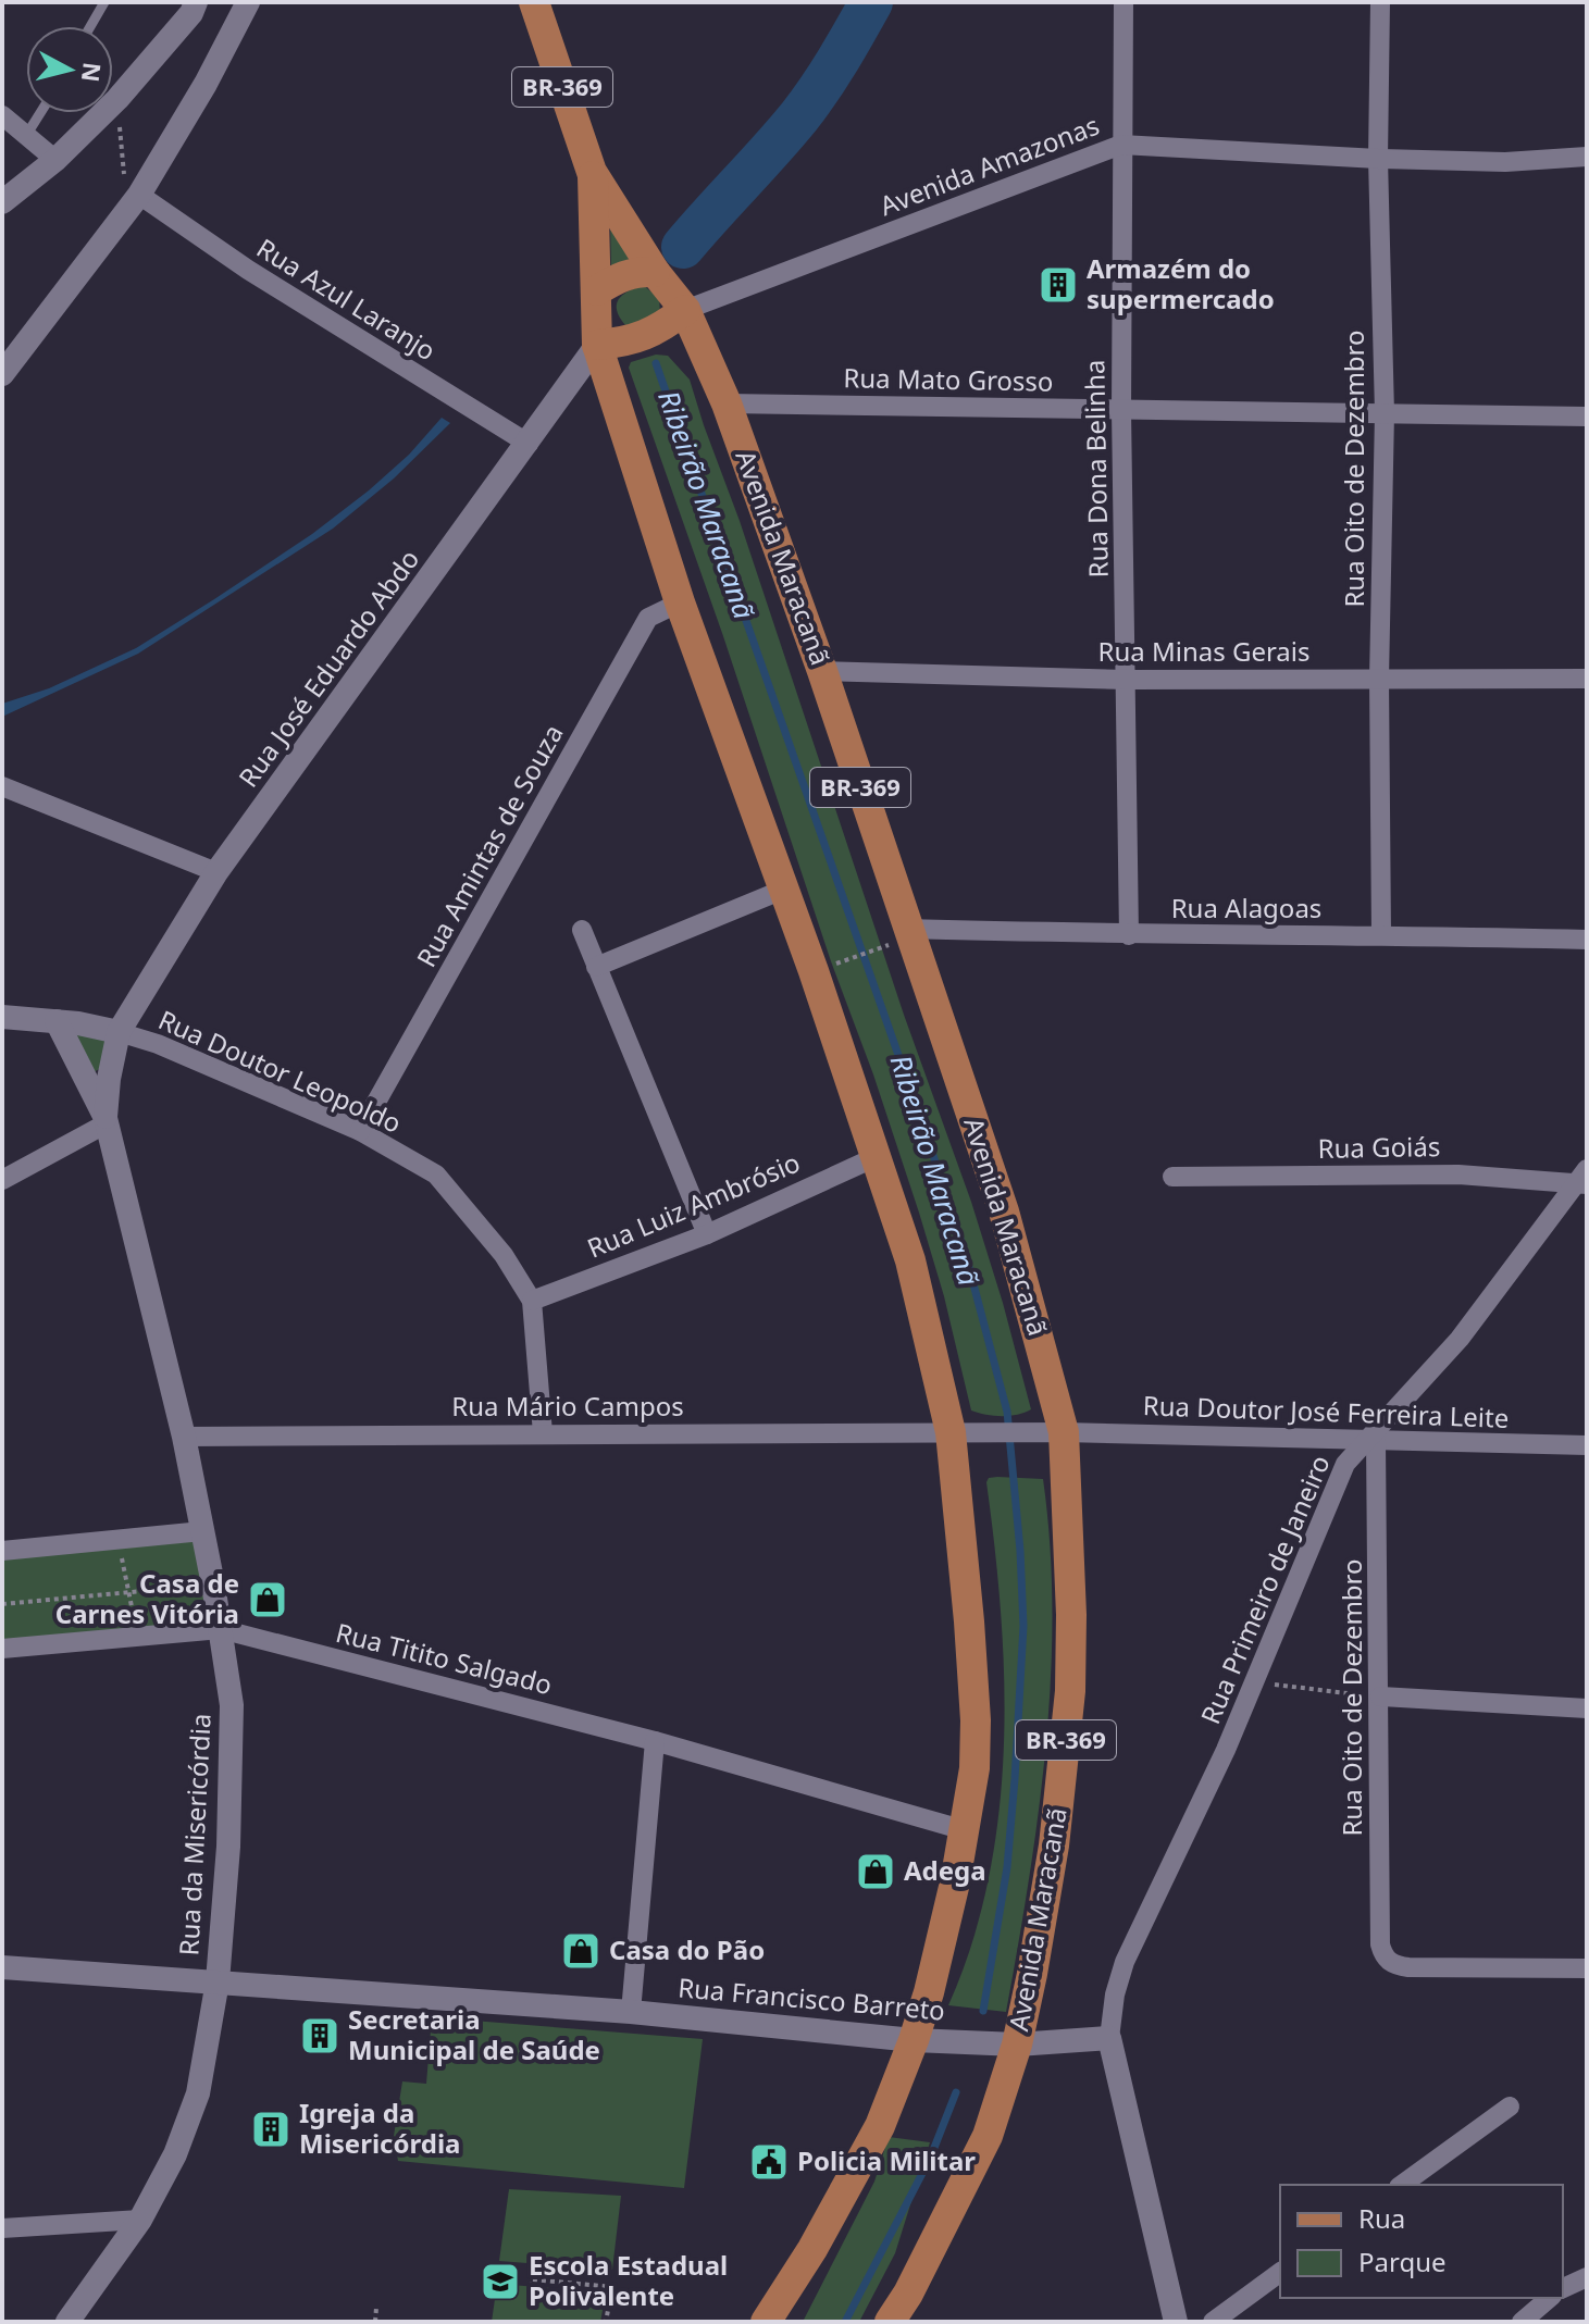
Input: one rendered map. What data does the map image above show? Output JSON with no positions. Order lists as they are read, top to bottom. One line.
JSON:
{"streets":{"main road":["BR-369","Avenida Maracanã"],"street":["Avenida Amazonas","Rua Azul Laranjo","Rua Mato Grosso","Rua Dona Belinha","Rua Oito de Dezembro","Rua Minas Gerais","Rua José Eduardo Abdo","Rua Amintas de Souza","Rua Alagoas","Rua Doutor Leopoldo","Rua Goiás","Rua Luiz Ambrósio","Rua Mário Campos","Rua Doutor José Ferreira Leite","Rua Primeiro de Janeiro","Rua Titito Salgado","Rua da Misericórdia","Rua Francisco Barreto"]},"crossings":[["Avenida Amazonas","Rua Dona Belinha"],["Avenida Amazonas","Rua Oito de Dezembro"],["Avenida Amazonas","Avenida Maracanã"],["Rua Azul Laranjo","Rua José Eduardo Abdo"],["Rua Mato Grosso","Rua Dona Belinha"],["Rua Mato Grosso","Rua Oito de Dezembro"],["Rua Mato Grosso","Avenida Maracanã"],["Rua Dona Belinha","Rua Minas Gerais"],["Rua Dona Belinha","Rua Alagoas"],["Rua Oito de Dezembro","Rua Minas Gerais"],["Rua Oito de Dezembro","Rua Alagoas"],["Rua Oito de Dezembro","Rua Doutor José Ferreira Leite"],["Rua Oito de Dezembro","Rua Primeiro de Janeiro"],["Avenida Maracanã","Rua Minas Gerais"],["Avenida Maracanã","Rua José Eduardo Abdo"],["Avenida Maracanã","Rua Amintas de Souza"],["Avenida Maracanã","Rua Alagoas"],["Avenida Maracanã","Rua Luiz Ambrósio"],["Avenida Maracanã","Rua Mário Campos"],["Avenida Maracanã","Rua Doutor José Ferreira Leite"],["Avenida Maracanã","Rua Titito Salgado"],["Avenida Maracanã","Rua Francisco Barreto"],["Rua José Eduardo Abdo","Rua Doutor Leopoldo"],["Rua José Eduardo Abdo","Rua da Misericórdia"],["Rua Amintas de Souza","Rua Doutor Leopoldo"],["Rua Doutor Leopoldo","Rua Luiz Ambrósio"],["Rua Doutor Leopoldo","Rua Mário Campos"],["Rua Doutor Leopoldo","Rua da Misericórdia"],["Rua Goiás","Rua Primeiro de Janeiro"],["Rua Mário Campos","Rua Doutor José Ferreira Leite"],["Rua Mário Campos","Rua da Misericórdia"],["Rua Doutor José Ferreira Leite","Rua Primeiro de Janeiro"],["Rua Primeiro de Janeiro","Rua Francisco Barreto"],["Rua Titito Salgado","Rua da Misericórdia"],["Rua da Misericórdia","Rua Francisco Barreto"]],"water":["Ribeirão Maracanã"],"places":{"building":["Armazém do supermercado","Secretaria Municipal de Saúde","Igreja da Misericórdia"],"shop":["Casa de Carnes Vitória","Adega","Casa do Pão"],"public building":["Policia Militar"],"school or university":["Escola Estadual Polivalente"]},"legend":["Rua","Parque"],"north":"right"}
